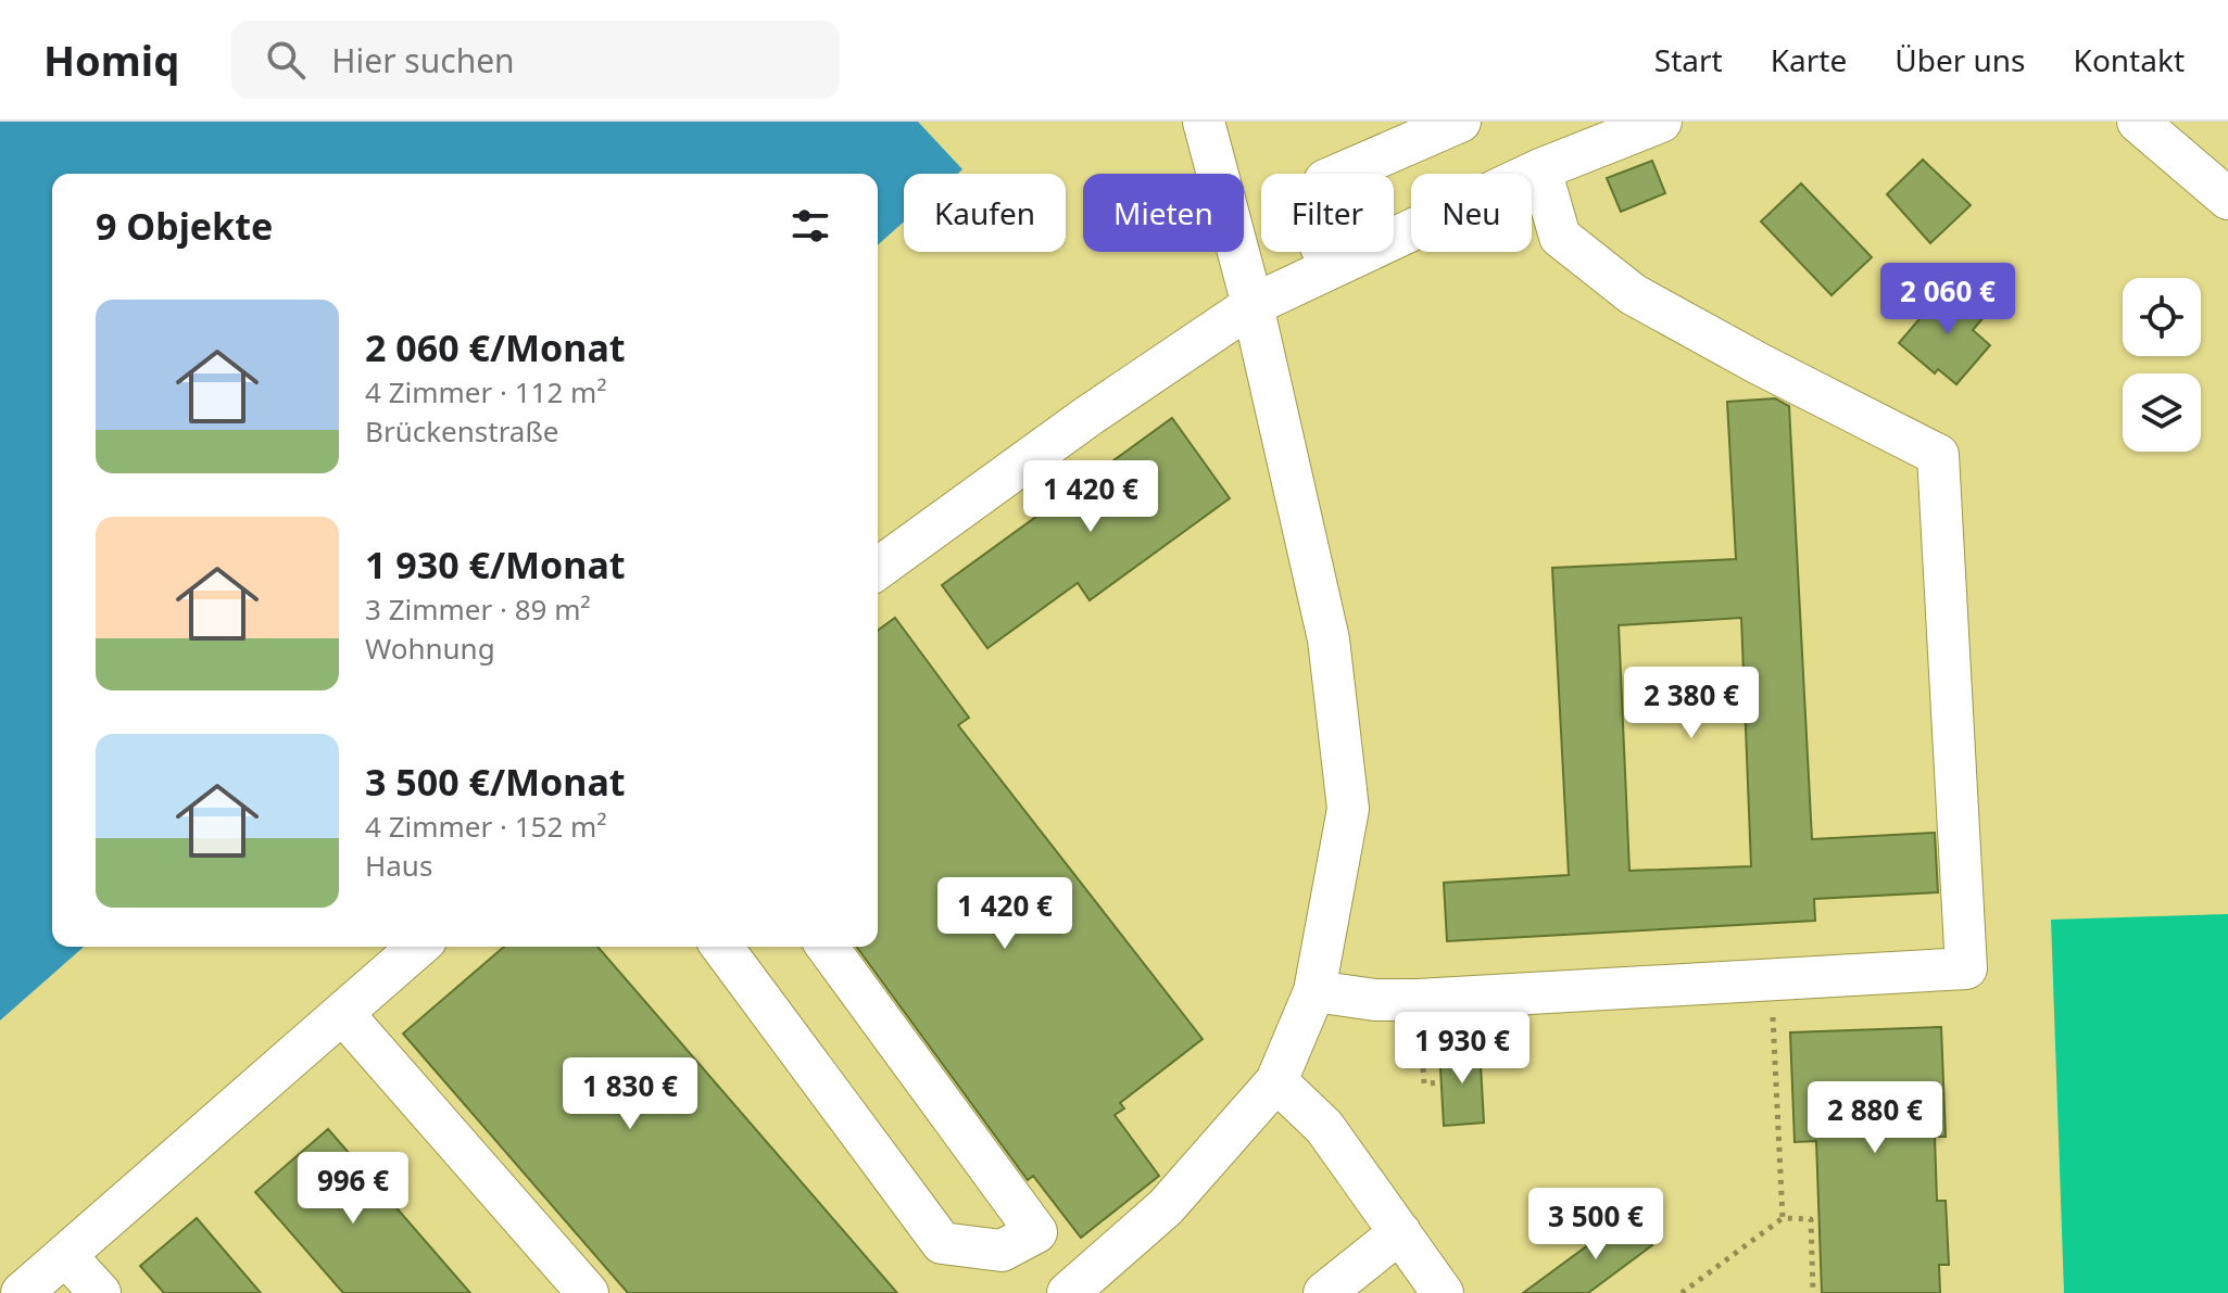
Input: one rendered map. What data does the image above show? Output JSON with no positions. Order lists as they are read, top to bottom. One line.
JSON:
{"page":{"header":"Homiq","search":"Hier suchen","nav":["Start","Karte","Über uns","Kontakt"],"chip":["Kaufen","Mieten","Filter","Neu"],"heading":"9 Objekte","price":["2 060 €","1 420 €","2 380 €","1 420 €","1 930 €","1 830 €","2 880 €","996 €","3 500 €"],"list":[{"name":"2 060 €/Monat","note":"4 Zimmer · 112 m² · Brückenstraße"},{"name":"1 930 €/Monat","note":"3 Zimmer · 89 m² · Wohnung"},{"name":"3 500 €/Monat","note":"4 Zimmer · 152 m² · Haus"}]}}
